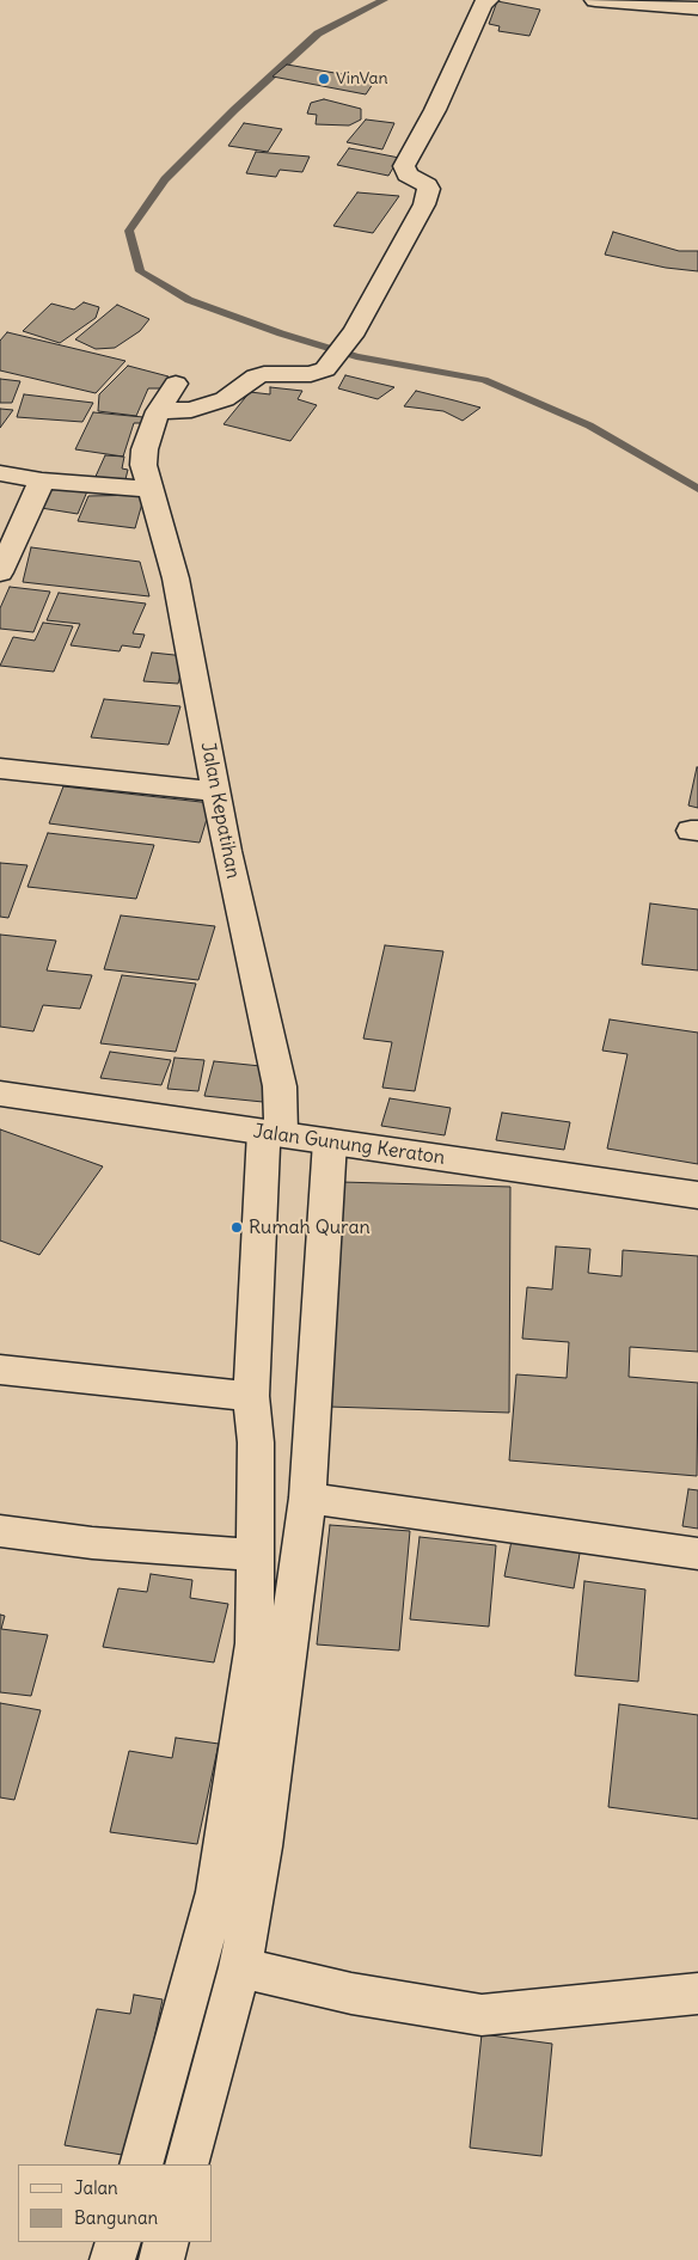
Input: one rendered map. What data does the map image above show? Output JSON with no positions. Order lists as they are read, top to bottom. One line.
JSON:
{"streets":{"street":["Jalan Kepatihan","Jalan Gunung Keraton"]},"crossings":[["Jalan Kepatihan","Jalan Gunung Keraton"]],"places":["VinVan","Rumah Quran"],"legend":["Jalan","Bangunan"]}
